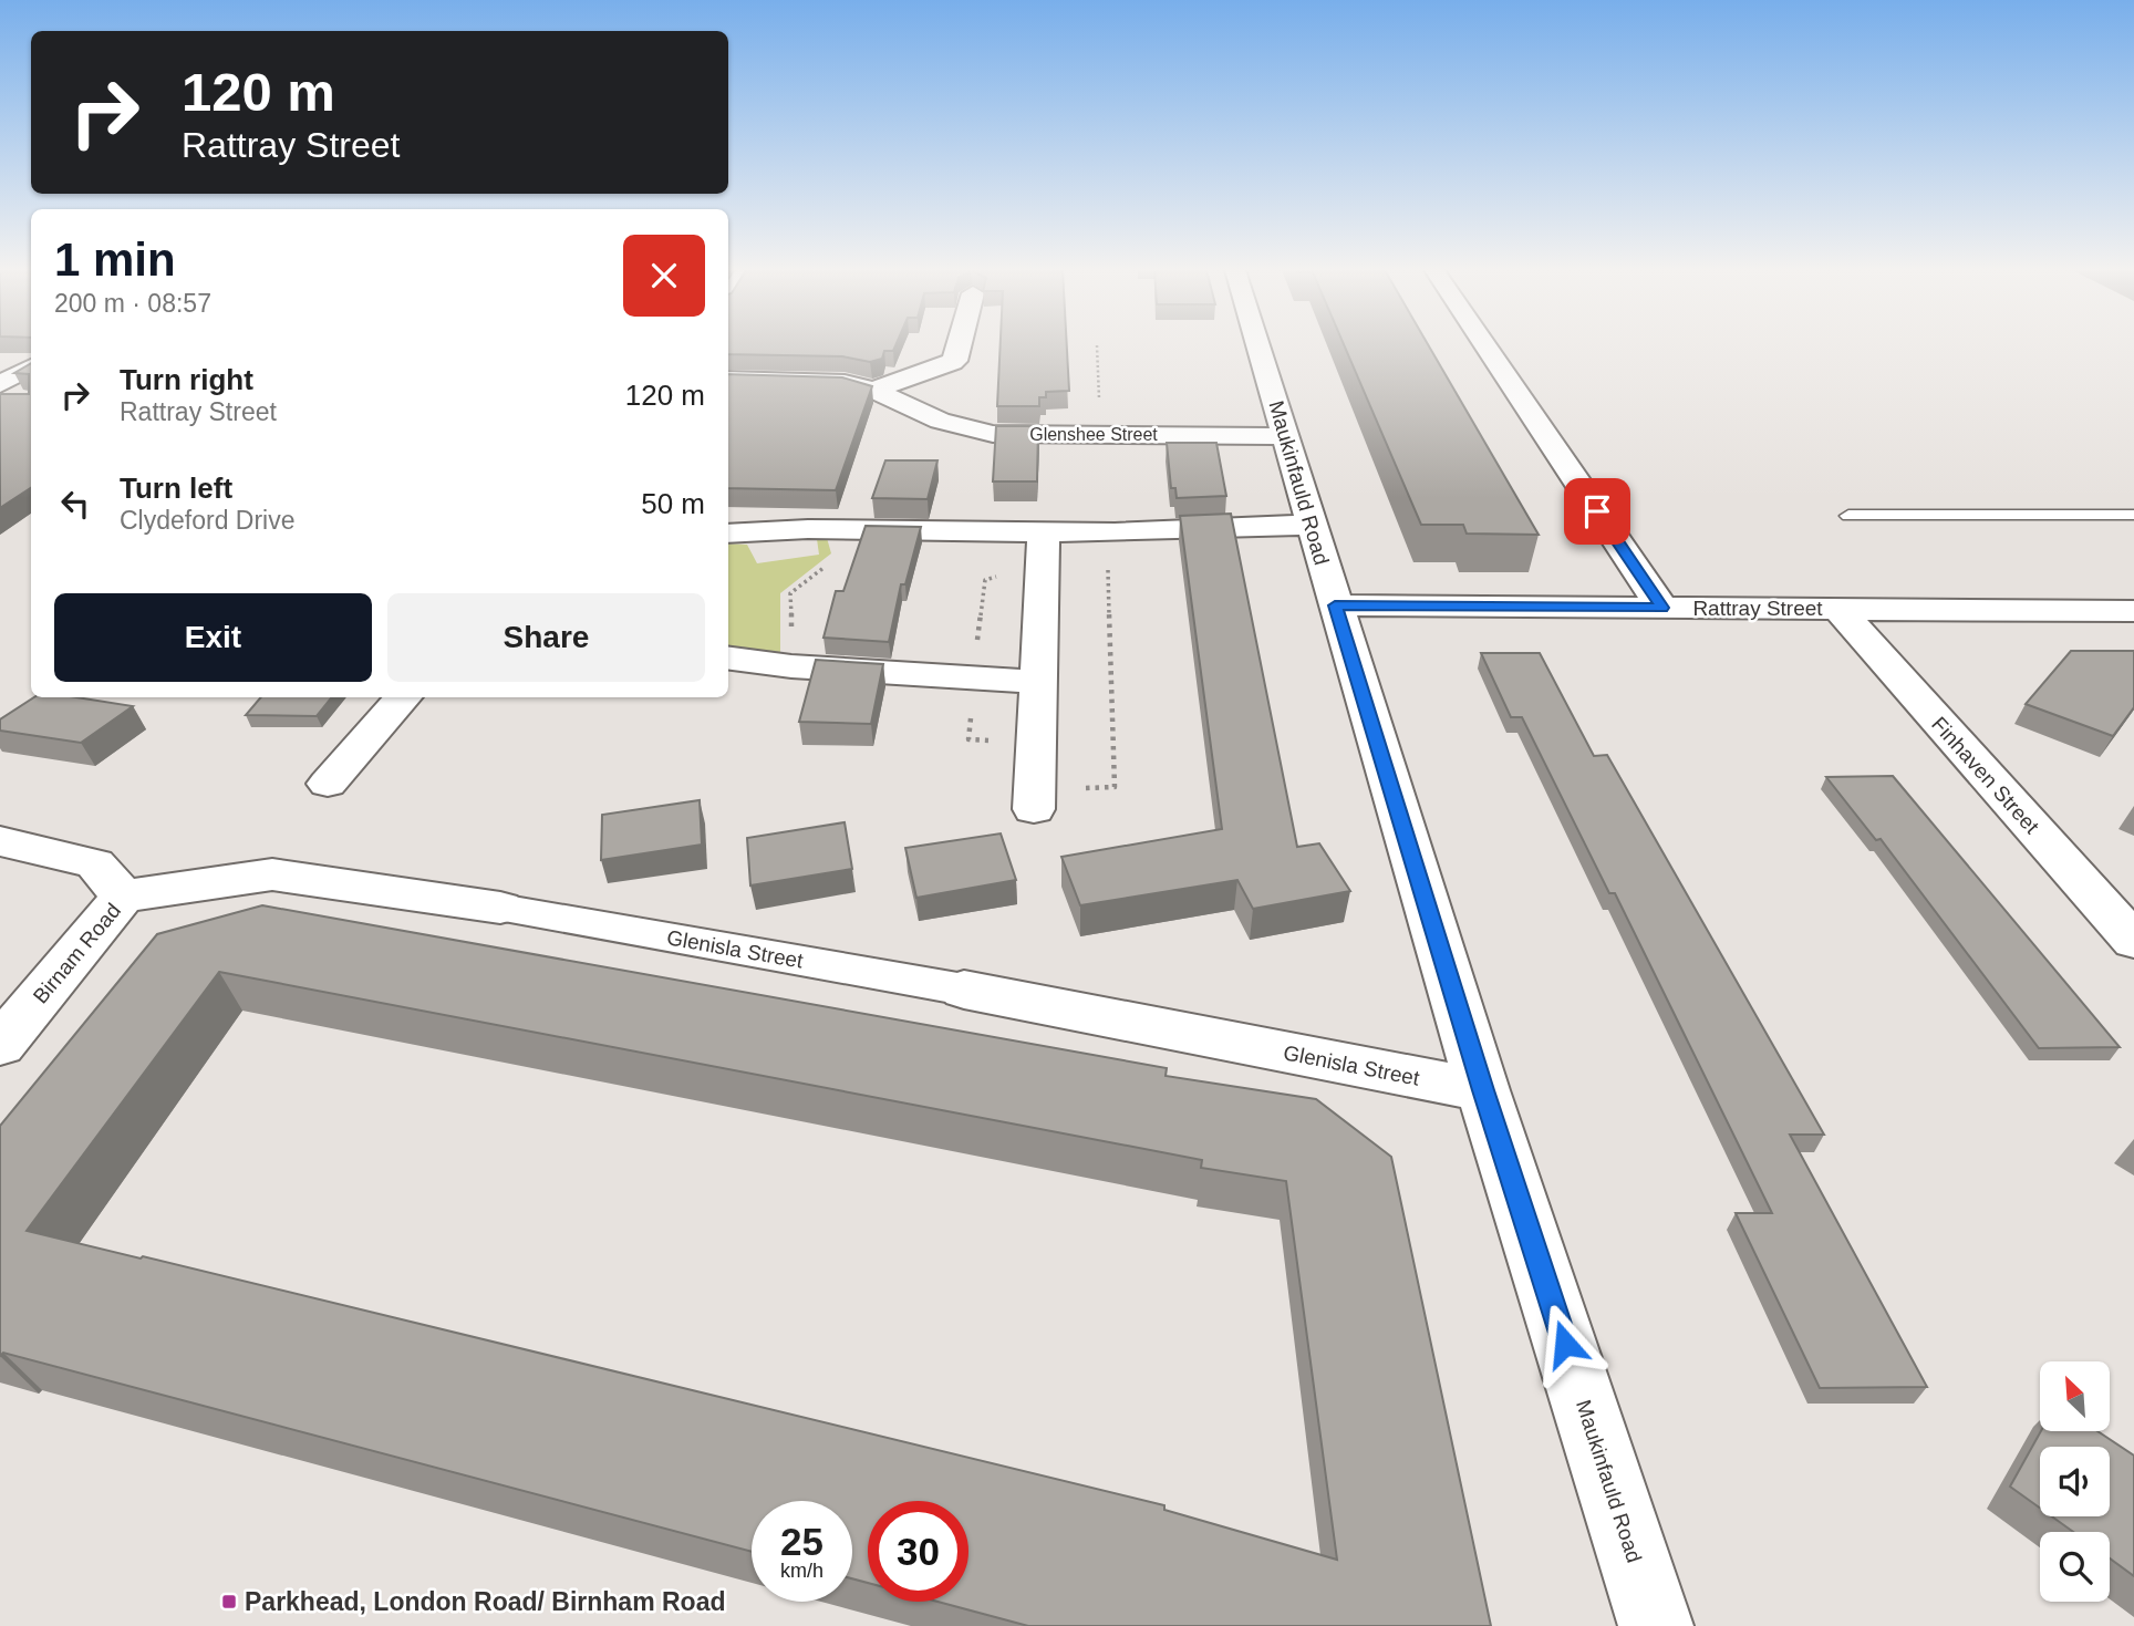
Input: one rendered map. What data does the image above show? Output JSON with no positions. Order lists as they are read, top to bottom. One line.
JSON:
{"streets":{"street":["Glenshee Street","Maukinfauld Road","Rattray Street","Finhaven Street","Glenisla Street","Birnam Road"]},"crossings":[["Glenshee Street","Maukinfauld Road"],["Maukinfauld Road","Rattray Street"],["Maukinfauld Road","Glenisla Street"],["Rattray Street","Finhaven Street"],["Glenisla Street","Birnam Road"]],"places":{"transit":["Parkhead, London Road/ Birnham Road"]},"north":"top left","page":{"turn":["120 m","Rattray Street"],"heading":["1 min","200 m · 08:57"],"list":[{"name":"Turn right","note":"Rattray Street","value":"120 m"},{"name":"Turn left","note":"Clydeford Drive","value":"50 m"}],"buttons":["Exit","Share"],"speed":"25 km/h","limit":"30"}}
